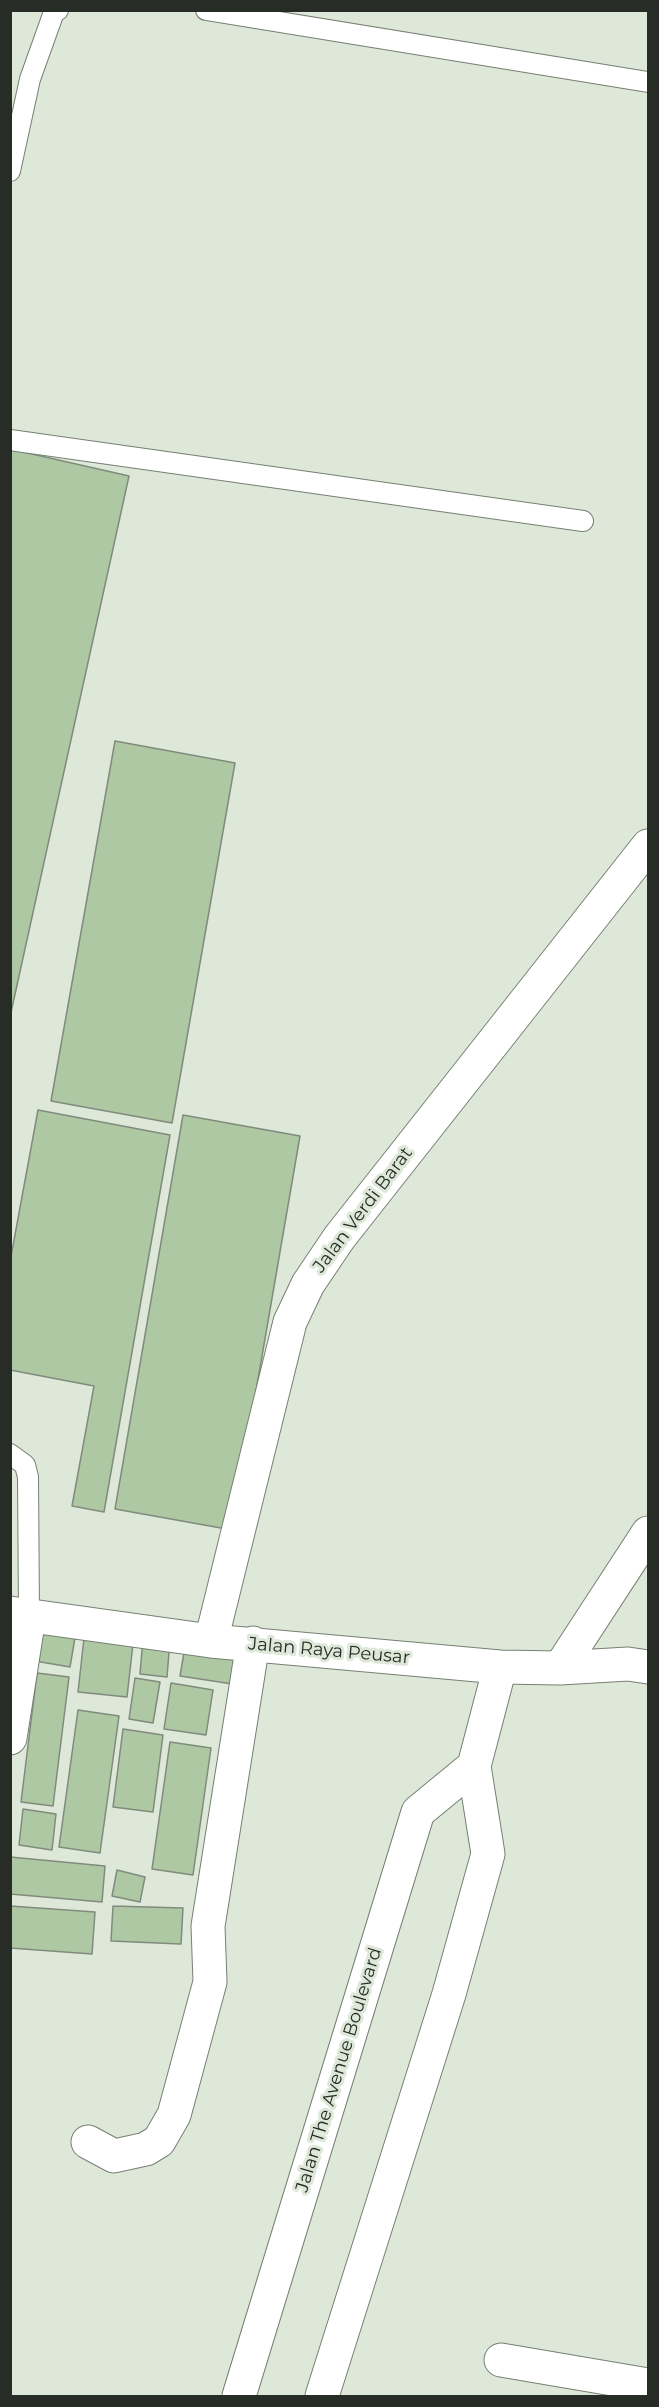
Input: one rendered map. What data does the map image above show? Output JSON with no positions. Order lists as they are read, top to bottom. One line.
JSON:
{"streets":{"street":["Jalan Verdi Barat","Jalan Raya Peusar","Jalan The Avenue Boulevard"]},"crossings":[["Jalan Verdi Barat","Jalan Raya Peusar"]]}
